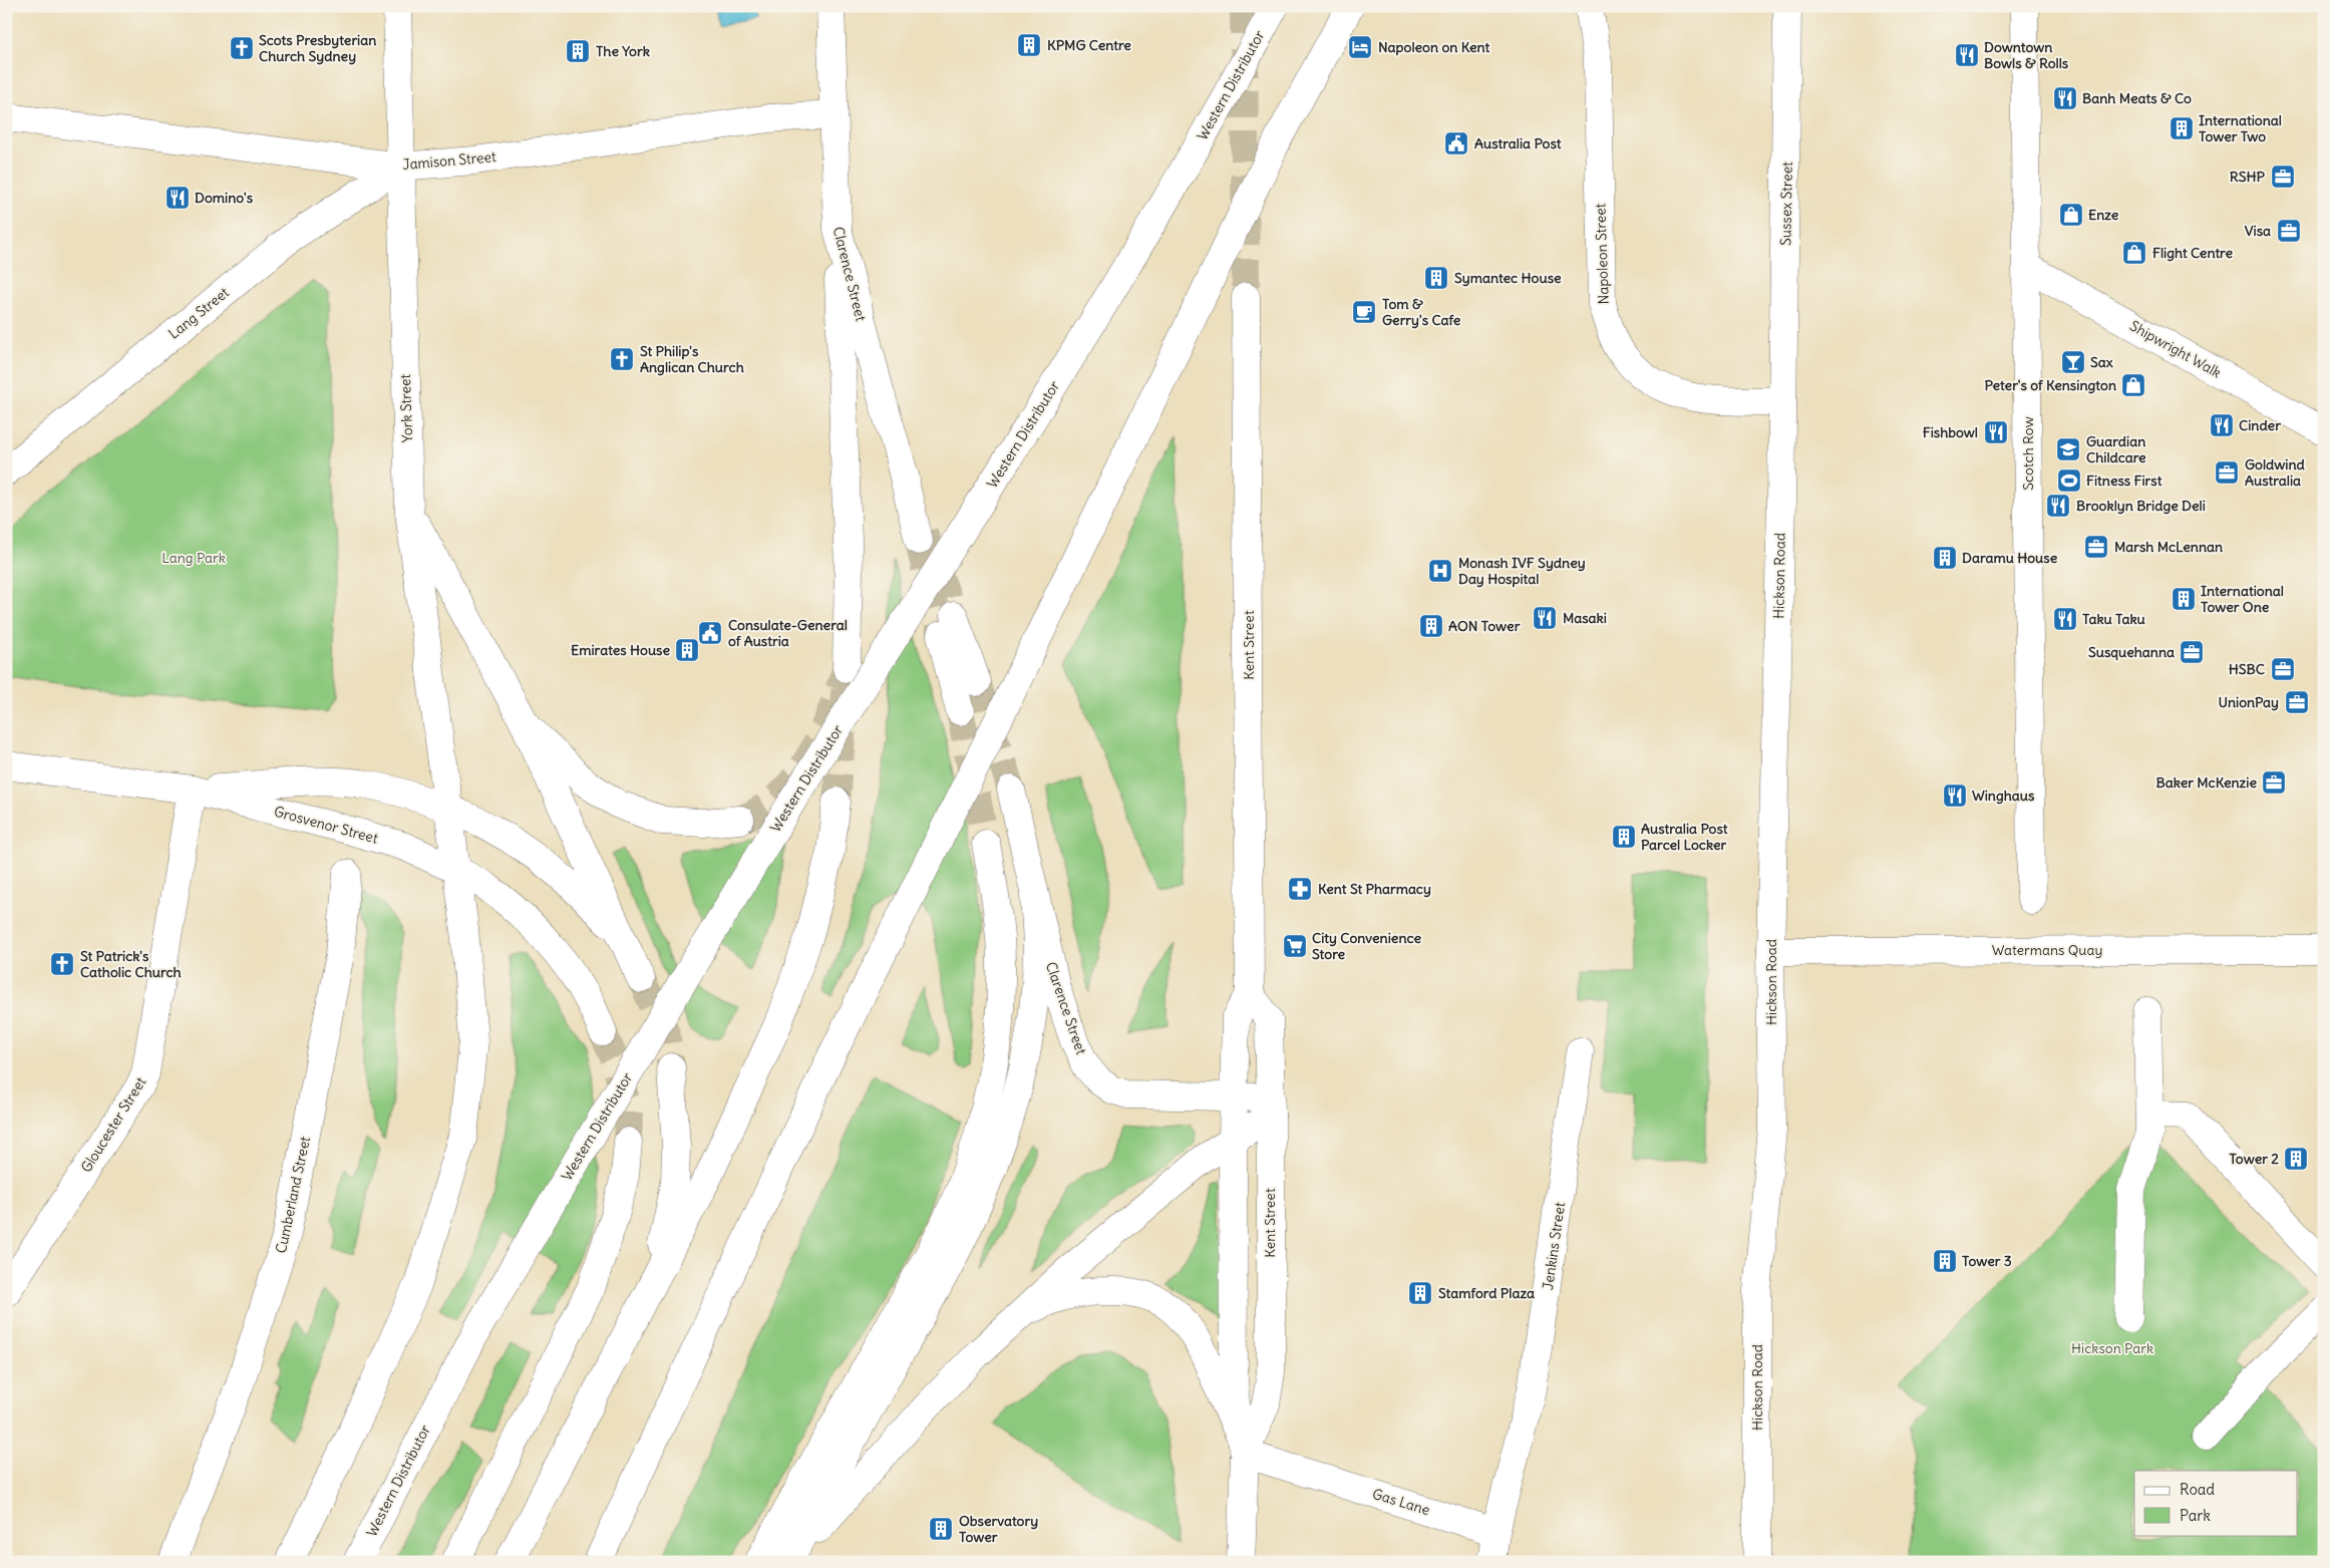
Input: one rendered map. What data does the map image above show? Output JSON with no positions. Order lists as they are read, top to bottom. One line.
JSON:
{"streets":{"main road":["Western Distributor","Jamison Street","Sussex Street","Napoleon Street","Clarence Street","Lang Street","Shipwright Walk","York Street","Scotch Row","Hickson Road","Kent Street","Grosvenor Street","Watermans Quay","Gloucester Street","Cumberland Street","Jenkins Street","Gas Lane"]},"crossings":[["Jamison Street","Clarence Street"],["Jamison Street","Lang Street"],["Jamison Street","York Street"],["Sussex Street","Napoleon Street"],["Sussex Street","Hickson Road"],["Napoleon Street","Hickson Road"],["Clarence Street","Kent Street"],["Lang Street","York Street"],["Shipwright Walk","Scotch Row"],["York Street","Grosvenor Street"],["Hickson Road","Watermans Quay"],["Kent Street","Gas Lane"],["Grosvenor Street","Gloucester Street"],["Jenkins Street","Gas Lane"]],"parks":["Lang Park","Hickson Park"],"places":{"building":["KPMG Centre","The York","International Tower Two","Symantec House","Daramu House","International Tower One","AON Tower","Emirates House","Australia Post Parcel Locker","Tower 2","Tower 3","Stamford Plaza","Observatory Tower"],"hotel":["Napoleon on Kent"],"church":["Scots Presbyterian Church Sydney","St Philip's Anglican Church","St Patrick's Catholic Church"],"restaurant":["Downtown Bowls & Rolls","Banh Meats & Co","Domino's","Cinder","Fishbowl","Brooklyn Bridge Deli","Masaki","Taku Taku","Winghaus"],"public building":["Australia Post","Consulate-General of Austria"],"office":["RSHP","Visa","Goldwind Australia","Marsh McLennan","Susquehanna","HSBC","UnionPay","Baker McKenzie"],"shop":["Enze","Flight Centre","Peter's of Kensington"],"cafe":["Tom & Gerry's Cafe"],"bar":["Sax"],"school or university":["Guardian Childcare"],"sports":["Fitness First"],"hospital":["Monash IVF Sydney Day Hospital"],"pharmacy":["Kent St Pharmacy"],"supermarket":["City Convenience Store"]},"legend":["Road","Park"]}
